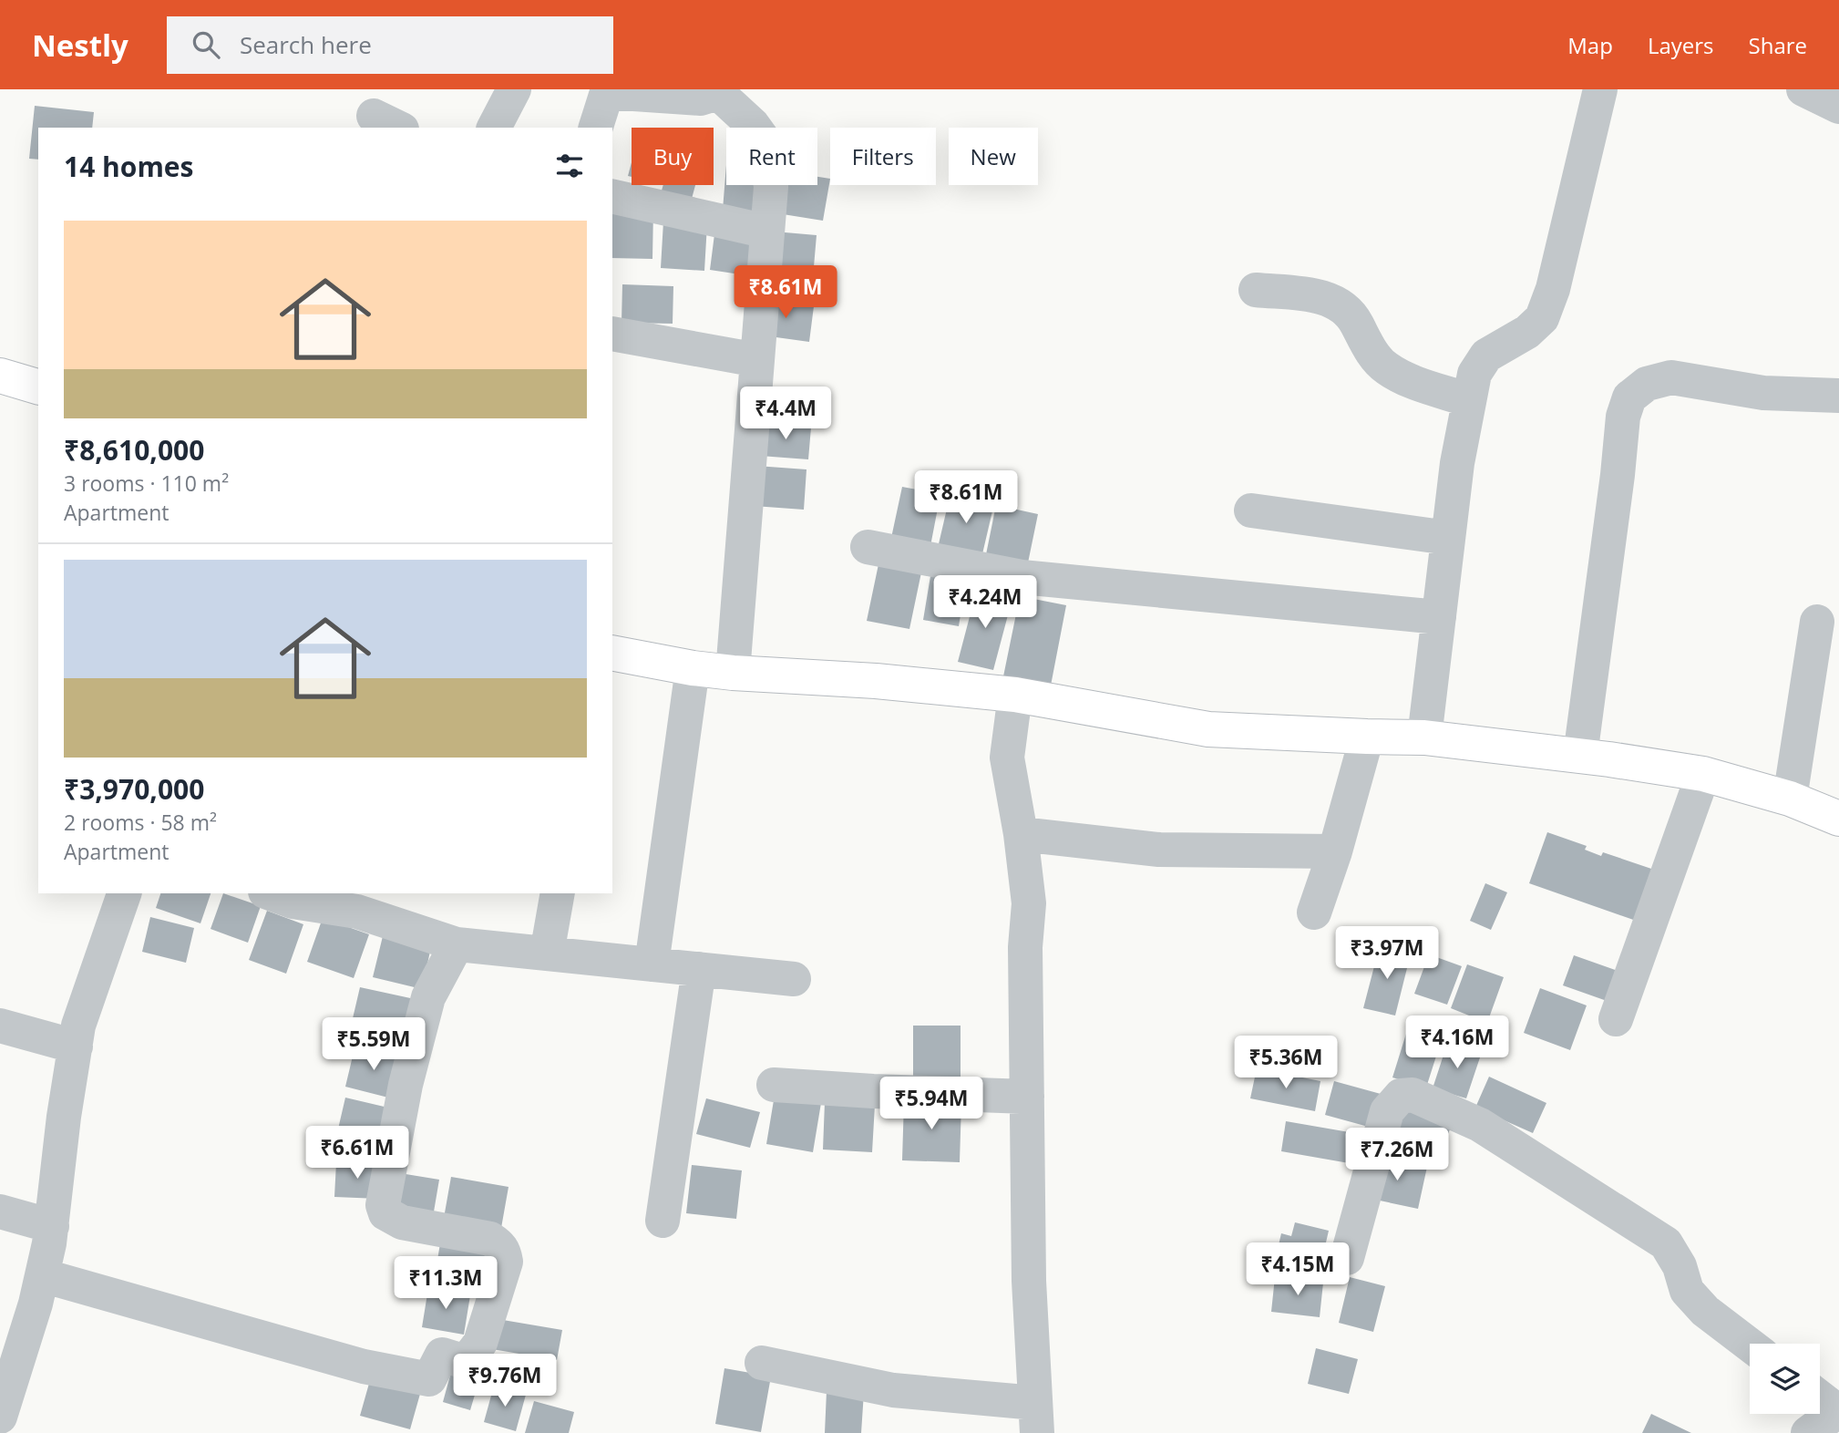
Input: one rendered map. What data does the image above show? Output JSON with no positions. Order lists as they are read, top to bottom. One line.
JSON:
{"page":{"header":"Nestly","search":"Search here","nav":["Map","Layers","Share"],"chip":["Buy","Rent","Filters","New"],"heading":"14 homes","list":[{"name":"₹8,610,000","note":"3 rooms · 110 m² · Apartment"},{"name":"₹3,970,000","note":"2 rooms · 58 m² · Apartment"}],"price":["₹8.61M","₹4.4M","₹8.61M","₹4.24M","₹3.97M","₹4.16M","₹5.59M","₹5.36M","₹5.94M","₹6.61M","₹7.26M","₹4.15M","₹11.3M","₹9.76M"]}}
